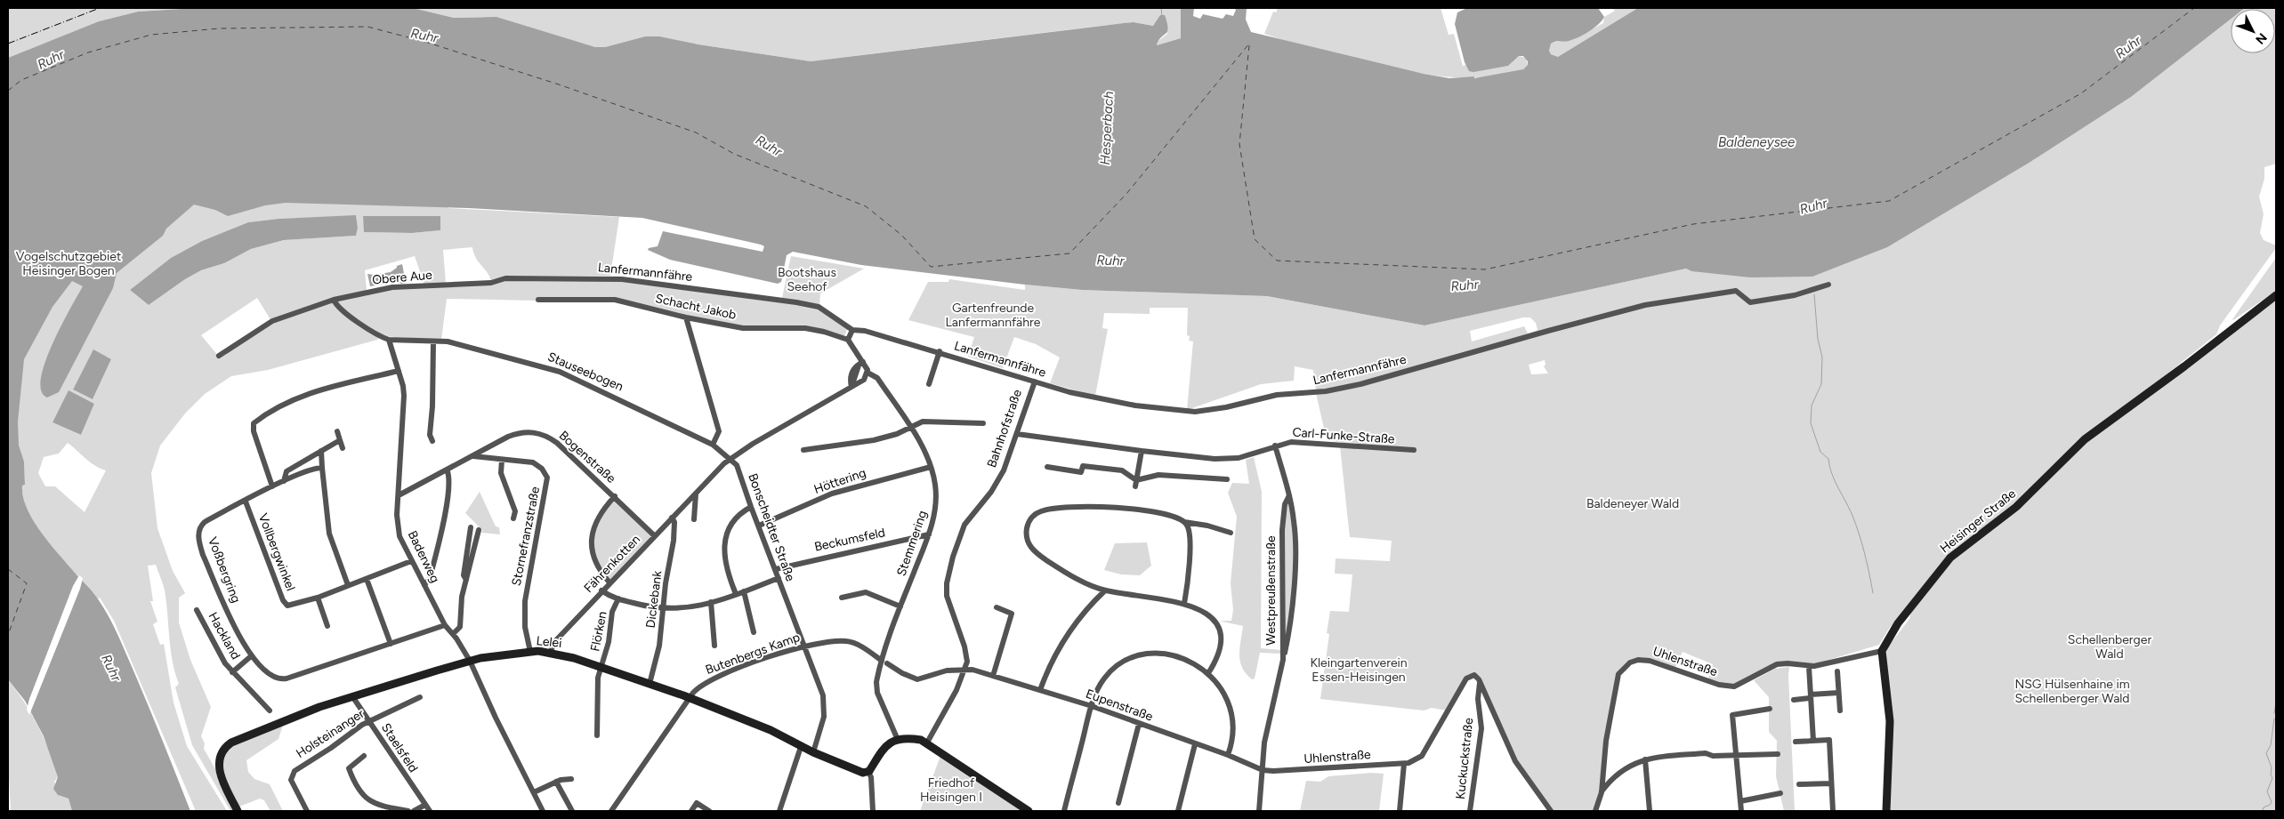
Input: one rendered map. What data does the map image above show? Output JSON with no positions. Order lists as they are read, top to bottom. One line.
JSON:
{"streets":{"street":["Lanfermannfähre","Obere Aue","Schacht Jakob","Stauseebogen","Bahnhofstraße","Carl-Funke-Straße","Bogenstraße","Höttering","Heisinger Straße","Bonscheidter Straße","Stornefranzstraße","Beckumsfeld","Stemmering","Vollbergwinkel","Baderweg","Fährenkotten","Voßbergring","Westpreußenstraße","Dickebank","Flörken","Hackland","Lelei","Butenbergs Kamp","Uhlenstraße","Eupenstraße","Holsteinanger","Staelsfeld","Kuckuckstraße"]},"crossings":[["Lanfermannfähre","Obere Aue"],["Lanfermannfähre","Bahnhofstraße"],["Schacht Jakob","Stemmering"],["Stauseebogen","Bonscheidter Straße"],["Stauseebogen","Baderweg"],["Bahnhofstraße","Carl-Funke-Straße"],["Bahnhofstraße","Butenbergs Kamp"],["Bahnhofstraße","Eupenstraße"],["Carl-Funke-Straße","Westpreußenstraße"],["Bogenstraße","Stornefranzstraße"],["Bogenstraße","Baderweg"],["Bogenstraße","Fährenkotten"],["Höttering","Bonscheidter Straße"],["Höttering","Stemmering"],["Heisinger Straße","Uhlenstraße"],["Bonscheidter Straße","Beckumsfeld"],["Bonscheidter Straße","Fährenkotten"],["Bonscheidter Straße","Lelei"],["Bonscheidter Straße","Butenbergs Kamp"],["Stornefranzstraße","Lelei"],["Beckumsfeld","Stemmering"],["Stemmering","Fährenkotten"],["Stemmering","Butenbergs Kamp"],["Vollbergwinkel","Baderweg"],["Vollbergwinkel","Voßbergring"],["Baderweg","Voßbergring"],["Baderweg","Lelei"],["Fährenkotten","Dickebank"],["Fährenkotten","Lelei"],["Voßbergring","Hackland"],["Westpreußenstraße","Uhlenstraße"],["Westpreußenstraße","Eupenstraße"],["Dickebank","Lelei"],["Flörken","Lelei"],["Lelei","Butenbergs Kamp"],["Lelei","Staelsfeld"],["Butenbergs Kamp","Eupenstraße"],["Uhlenstraße","Eupenstraße"],["Uhlenstraße","Kuckuckstraße"],["Holsteinanger","Staelsfeld"]],"water":["Ruhr","Hesperbach","Baldeneysee"],"parks":["Vogelschutzgebiet Heisinger Bogen","Bootshaus Seehof","Gartenfreunde Lanfermannfähre","Baldeneyer Wald","Schellenberger Wald","Kleingartenverein Essen-Heisingen","NSG Hülsenhaine im Schellenberger Wald","Friedhof Heisingen I"],"north":"bottom right"}
